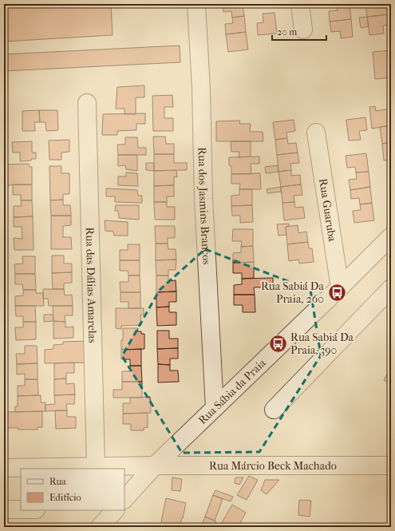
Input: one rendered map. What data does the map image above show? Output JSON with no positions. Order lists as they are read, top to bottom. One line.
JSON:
{"streets":{"street":["Rua dos Jasmins Brancos","Rua Guaruba","Rua das Dálias Amarelas","Rua Sábia da Praia","Rua Márcio Beck Machado"]},"crossings":[["Rua dos Jasmins Brancos","Rua Sábia da Praia"],["Rua Guaruba","Rua Sábia da Praia"],["Rua das Dálias Amarelas","Rua Márcio Beck Machado"],["Rua Sábia da Praia","Rua Márcio Beck Machado"]],"places":{"bus stop":["Rua Sabiá Da Praia, 260","Rua Sabiá Da Praia, 390"]},"legend":["Rua","Edifício"],"scale_bar":"20 m"}
